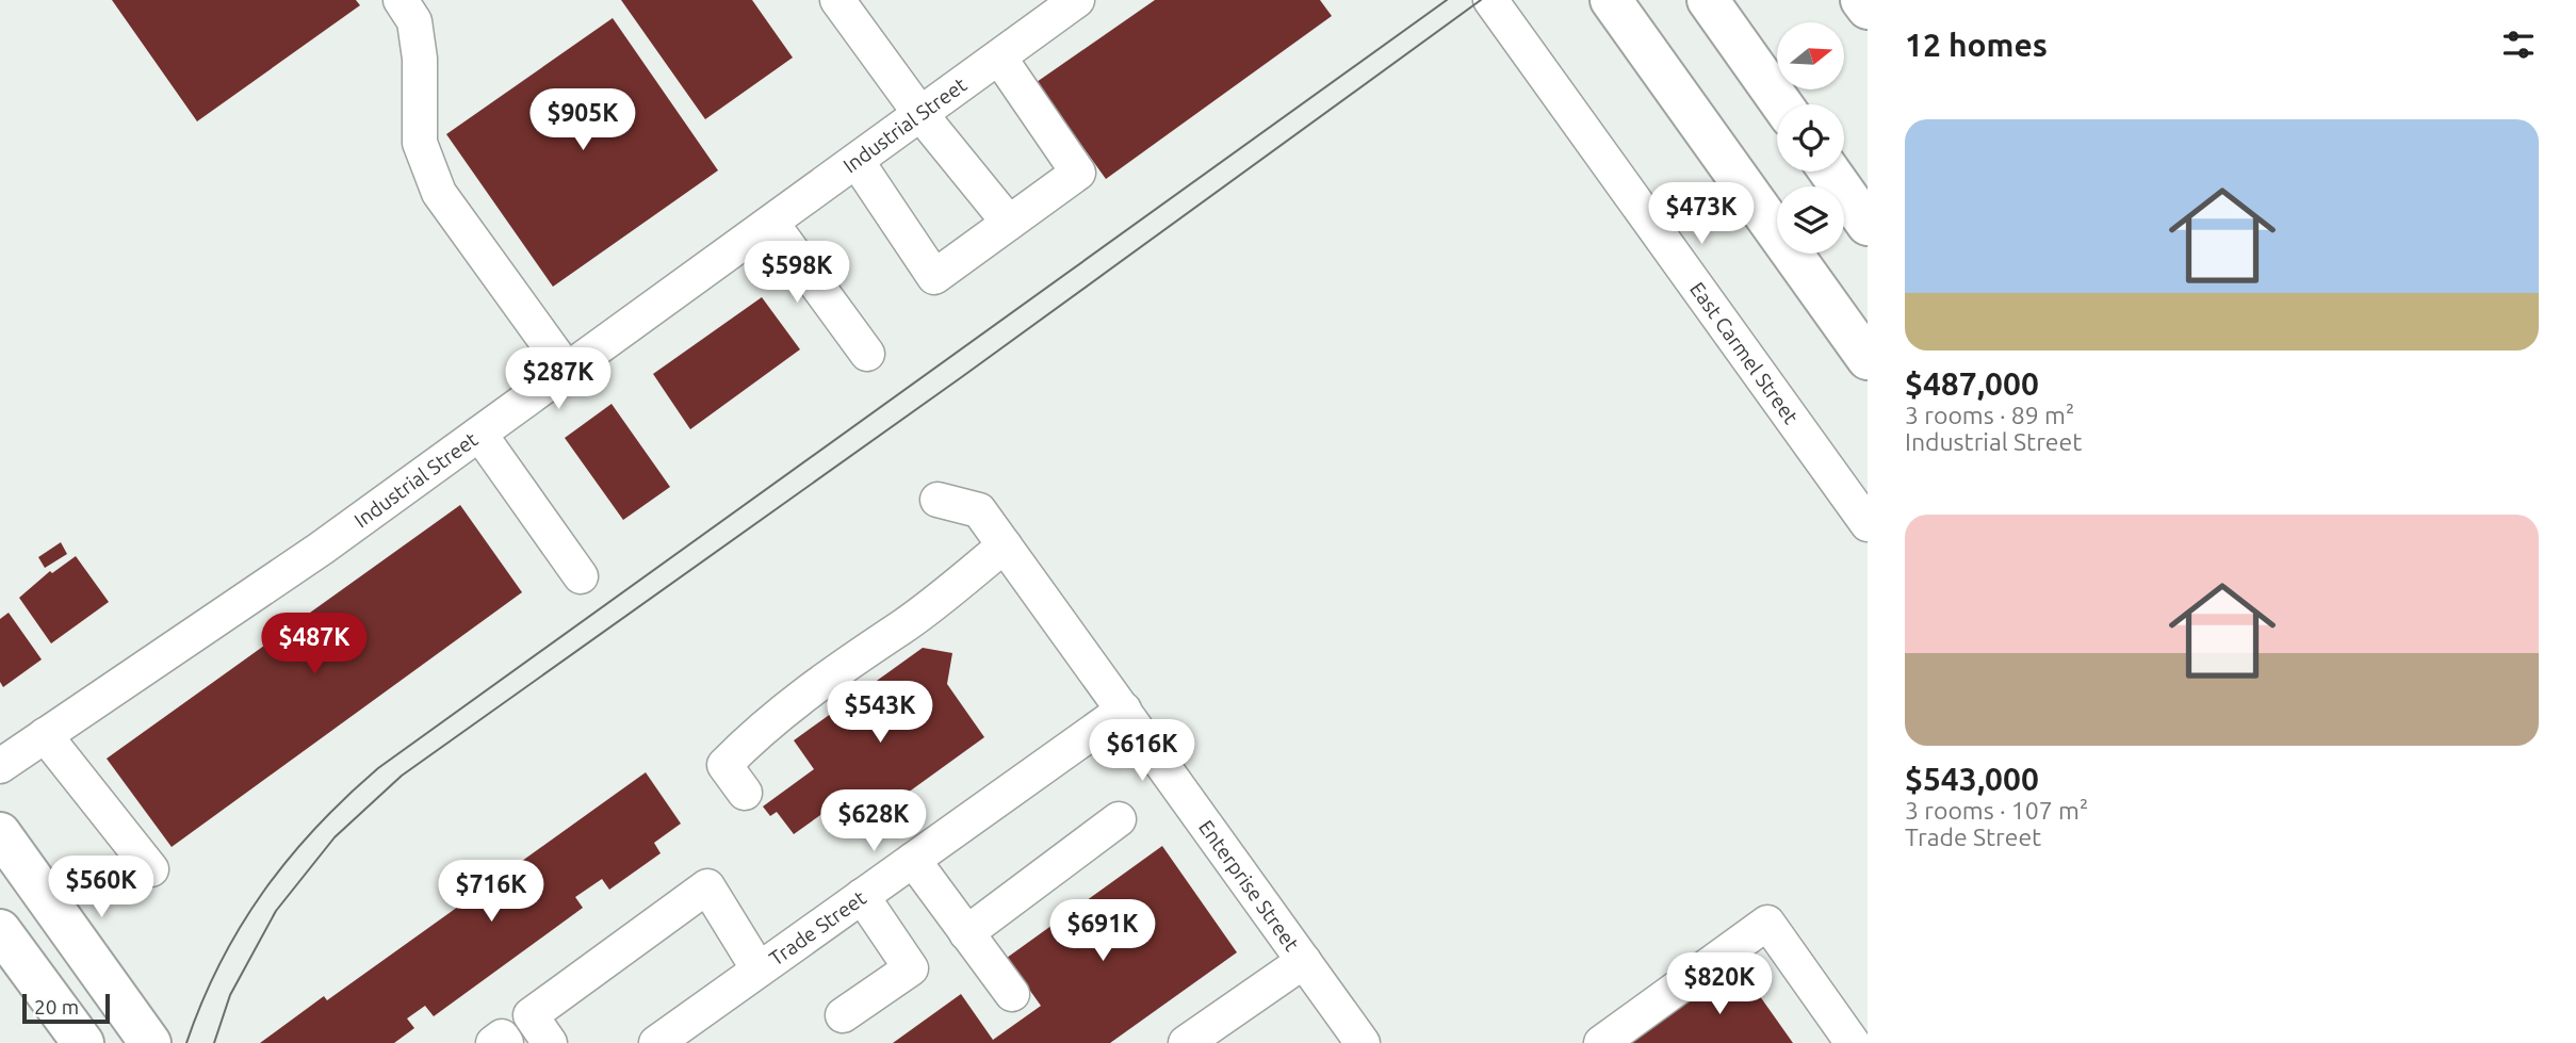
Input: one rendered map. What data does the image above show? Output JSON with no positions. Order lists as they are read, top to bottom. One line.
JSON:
{"streets":{"street":["Industrial Street","East Carmel Street","Enterprise Street","Trade Street"]},"crossings":[["Enterprise Street","Trade Street"]],"scale_bar":"20 m","north":"right","page":{"heading":"12 homes","price":["$905K","$473K","$598K","$287K","$487K","$543K","$616K","$628K","$560K","$716K","$691K","$820K"],"list":[{"name":"$487,000","note":"3 rooms · 89 m² · Industrial Street"},{"name":"$543,000","note":"3 rooms · 107 m² · Trade Street"}],"scale":"20 m"}}
